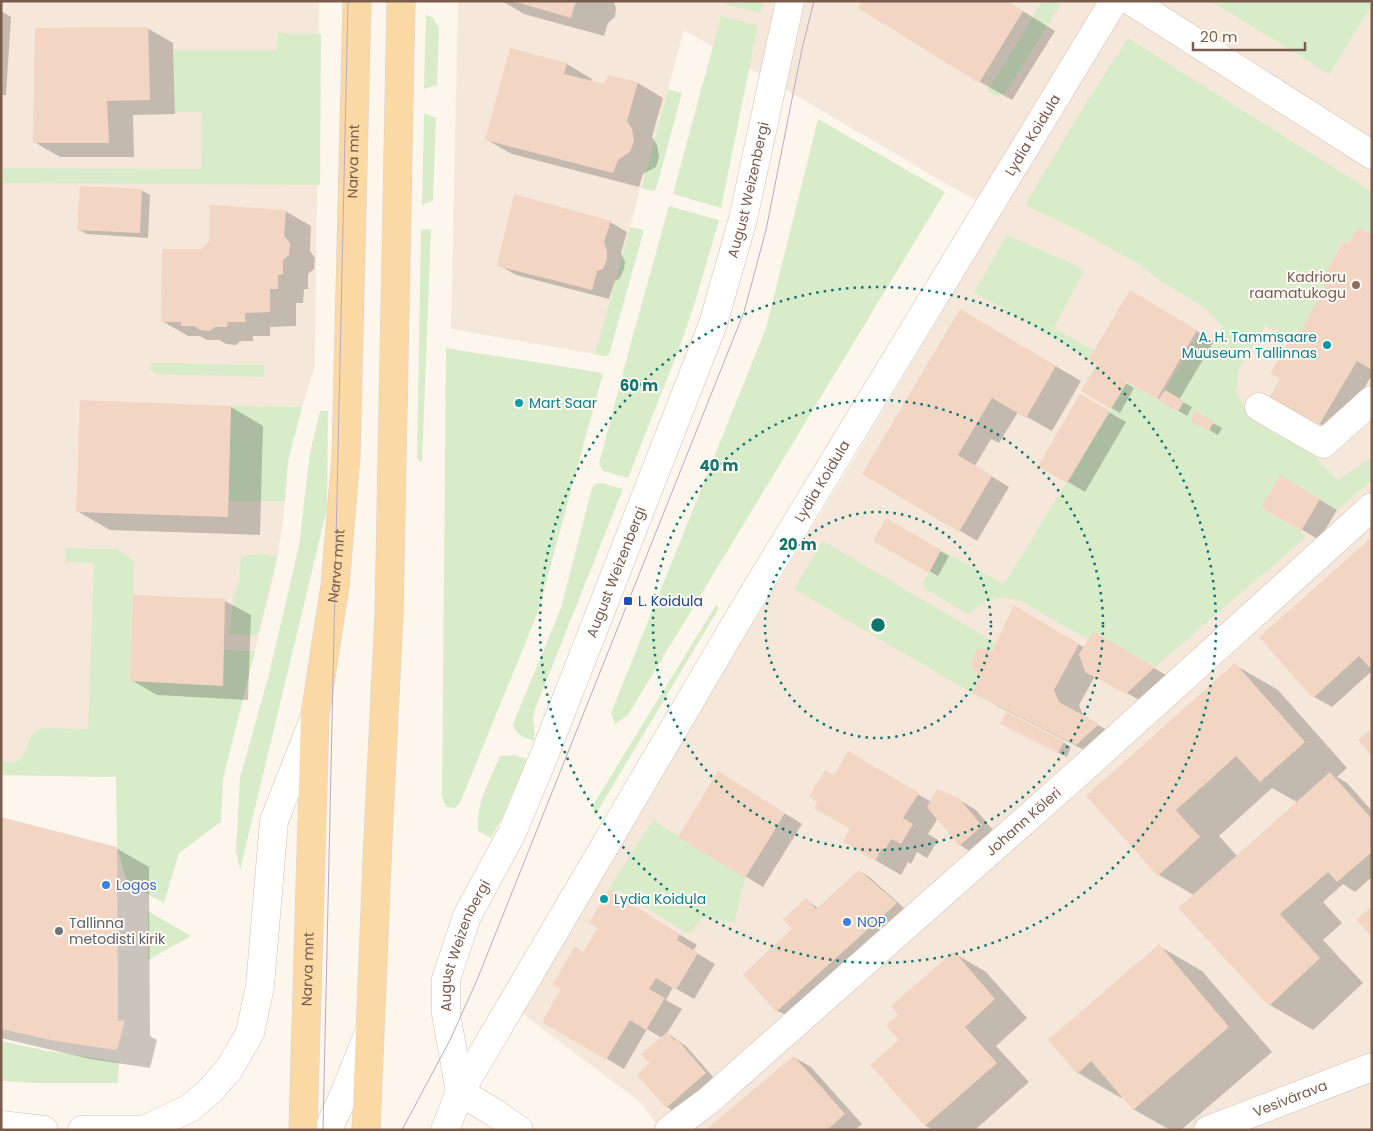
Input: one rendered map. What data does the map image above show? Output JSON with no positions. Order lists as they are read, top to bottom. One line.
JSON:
{"streets":{"main road":["Narva mnt"],"street":["Lydia Koidula","August Weizenbergi","Johann Köleri","Vesivärava"]},"crossings":[["Lydia Koidula","August Weizenbergi"]],"places":{"other":["Kadrioru raamatukogu","A. H. Tammsaare Muuseum Tallinnas","Mart Saar","Logos","Lydia Koidula","NOP","Tallinna metodisti kirik"],"transit":["L. Koidula"]},"scale_bar":"20 m","rings":["60 m","40 m","20 m"]}
